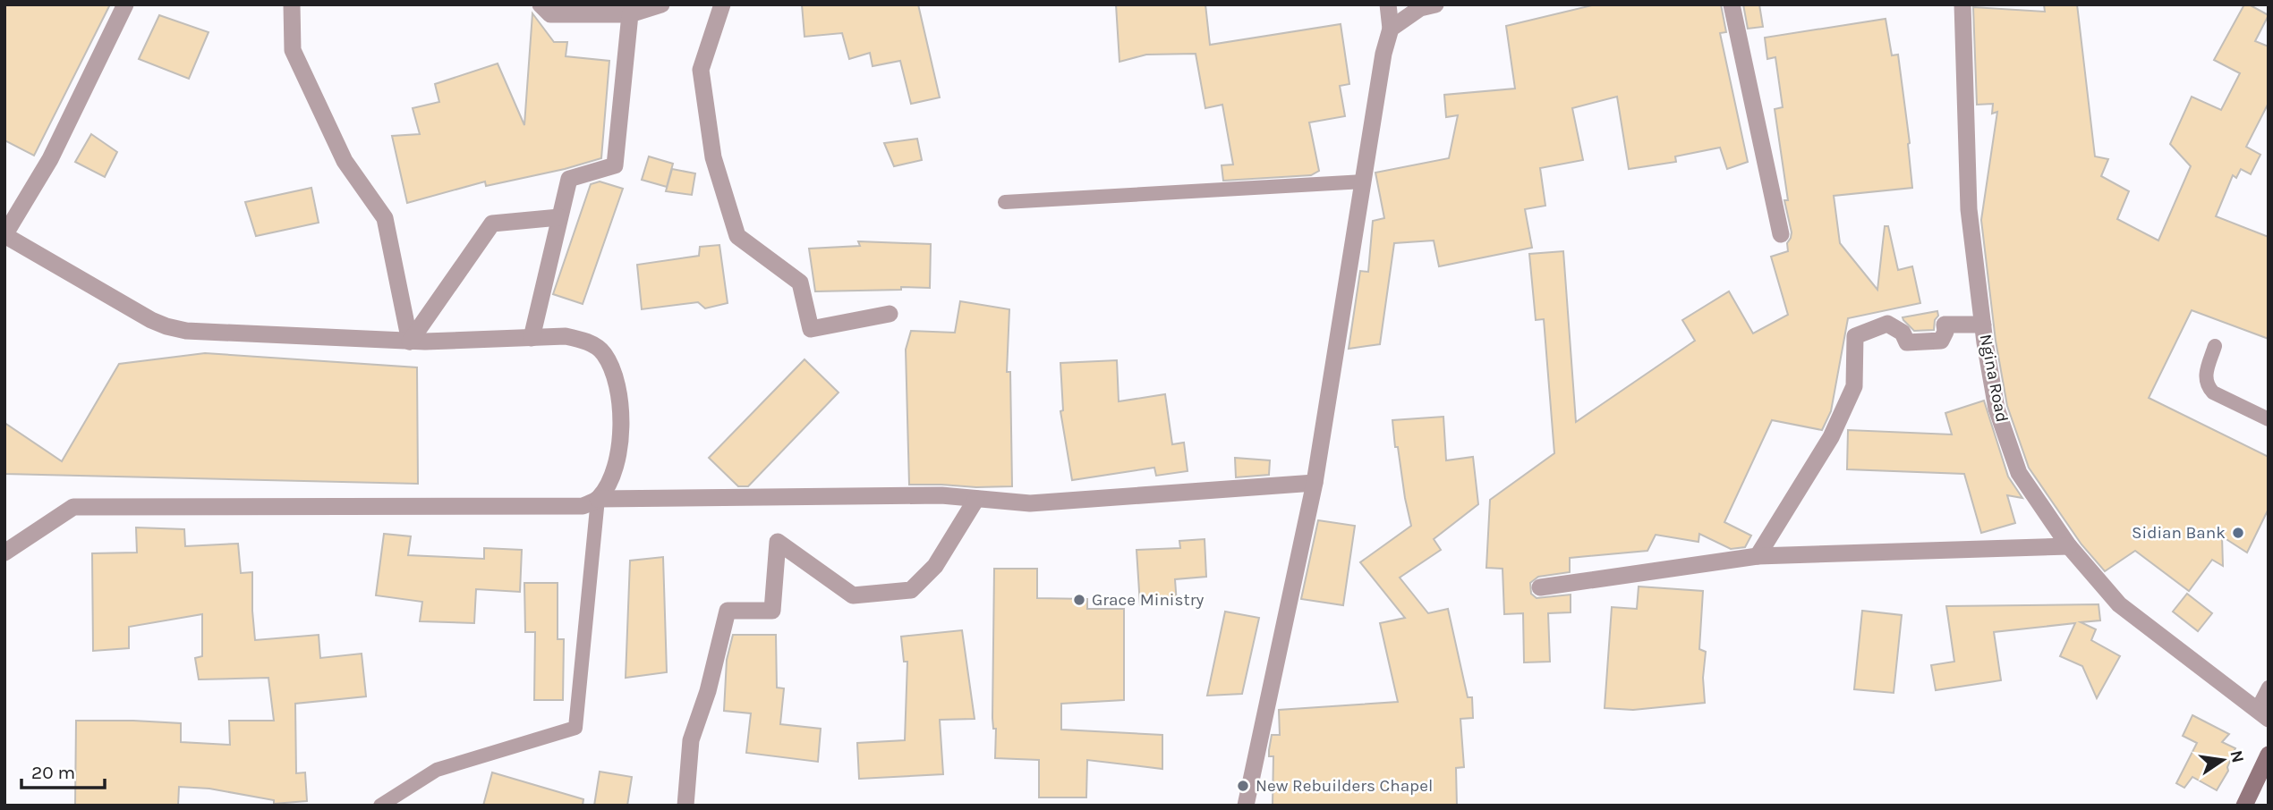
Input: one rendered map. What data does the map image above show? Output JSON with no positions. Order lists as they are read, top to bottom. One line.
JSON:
{"streets":{"street":["Ngina Road"]},"places":["Sidian Bank","Grace Ministry","New Rebuilders Chapel"],"scale_bar":"20 m","north":"right"}
